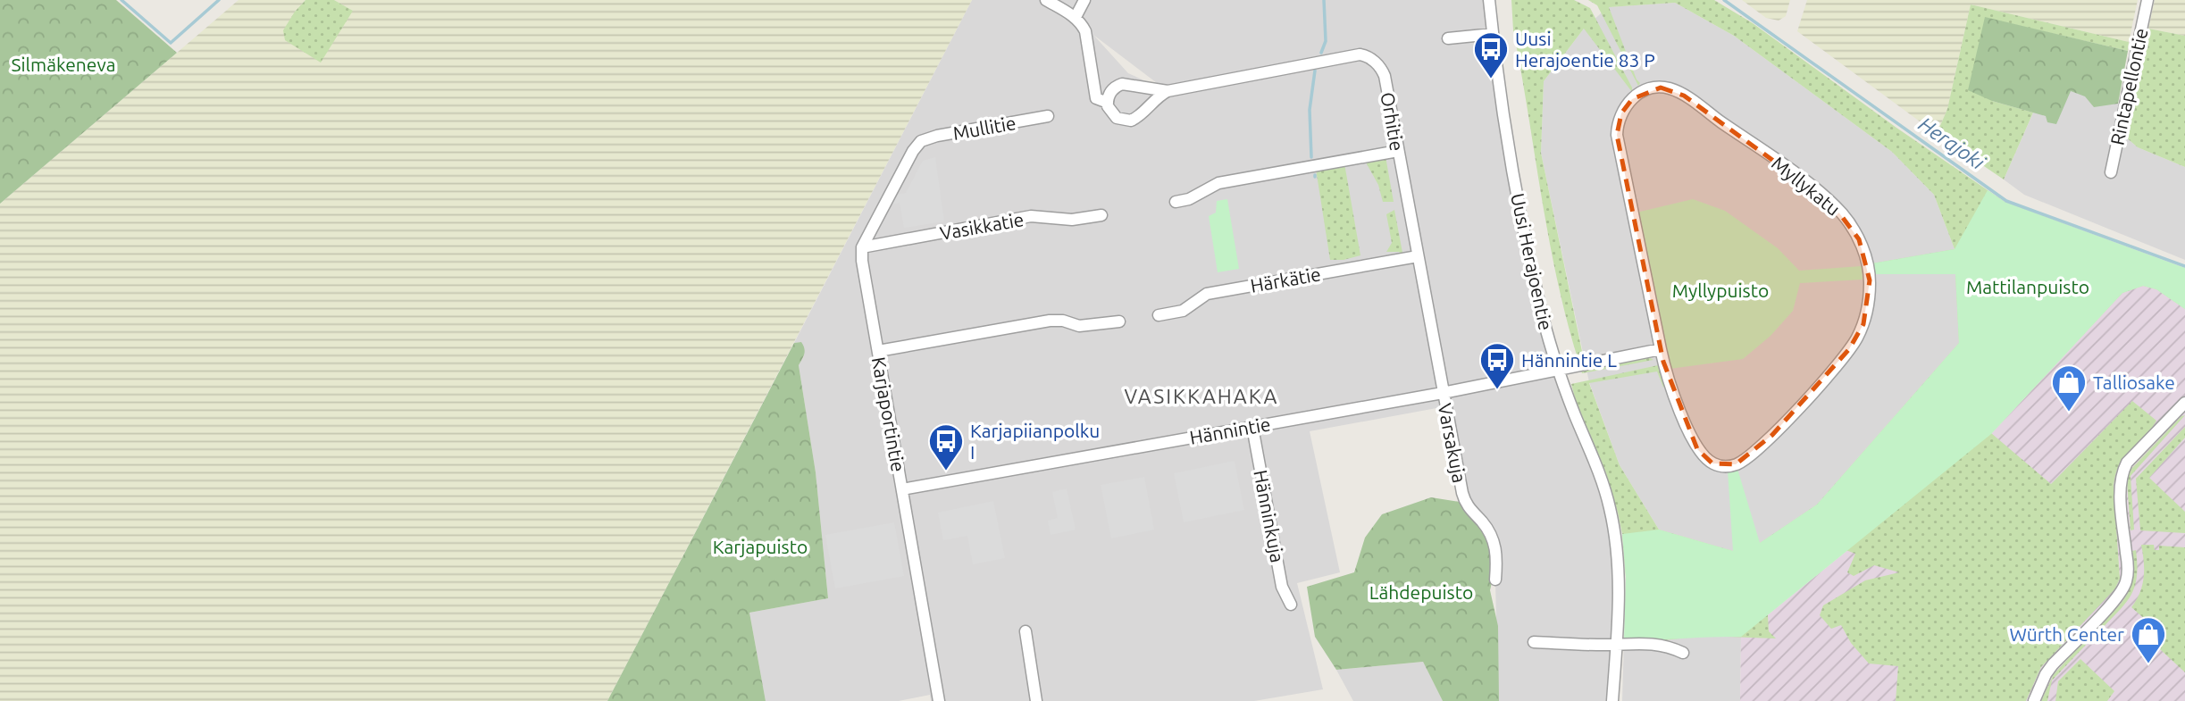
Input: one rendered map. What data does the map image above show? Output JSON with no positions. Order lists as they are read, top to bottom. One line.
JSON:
{"streets":{"street":["Rintapellontie","Orhitie","Mullitie","Myllykatu","Vasikkatie","Uusi Herajoentie","Härkätie","Karjaportintie","Hännintie","Varsakuja","Hänninkuja"]},"crossings":[["Orhitie","Härkätie"],["Orhitie","Hännintie"],["Orhitie","Varsakuja"],["Mullitie","Vasikkatie"],["Mullitie","Karjaportintie"],["Vasikkatie","Karjaportintie"],["Uusi Herajoentie","Hännintie"],["Karjaportintie","Hännintie"],["Hännintie","Varsakuja"],["Hännintie","Hänninkuja"]],"districts":["VASIKKAHAKA"],"water":["Herajoki"],"parks":["Silmäkeneva","Mattilanpuisto","Myllypuisto","Karjapuisto","Lähdepuisto"],"places":{"bus stop":["Uusi Herajoentie 83 P","Hännintie L","Karjapiianpolku I"],"shop":["Talliosake","Würth Center"]}}
